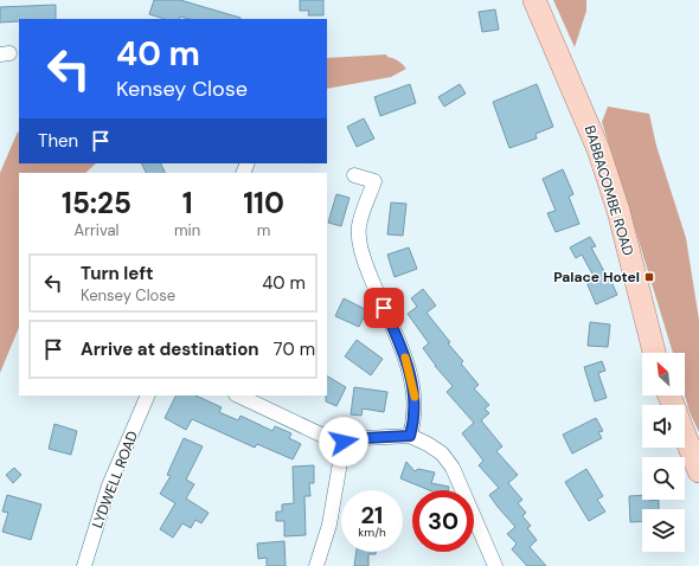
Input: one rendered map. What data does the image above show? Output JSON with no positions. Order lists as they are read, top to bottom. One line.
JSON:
{"streets":{"main road":["BABBACOMBE ROAD"],"street":["LYDWELL ROAD"]},"places":{"transit":["Palace Hotel"]},"north":"top left","page":{"turn":["40 m","Kensey Close"],"then":"Then","eta":["15:25","Arrival","1","min","110","m"],"list":[{"name":"Turn left","note":"Kensey Close","value":"40 m"},{"name":"Arrive at destination","value":"70 m"}],"speed":"21 km/h","limit":"30"}}
